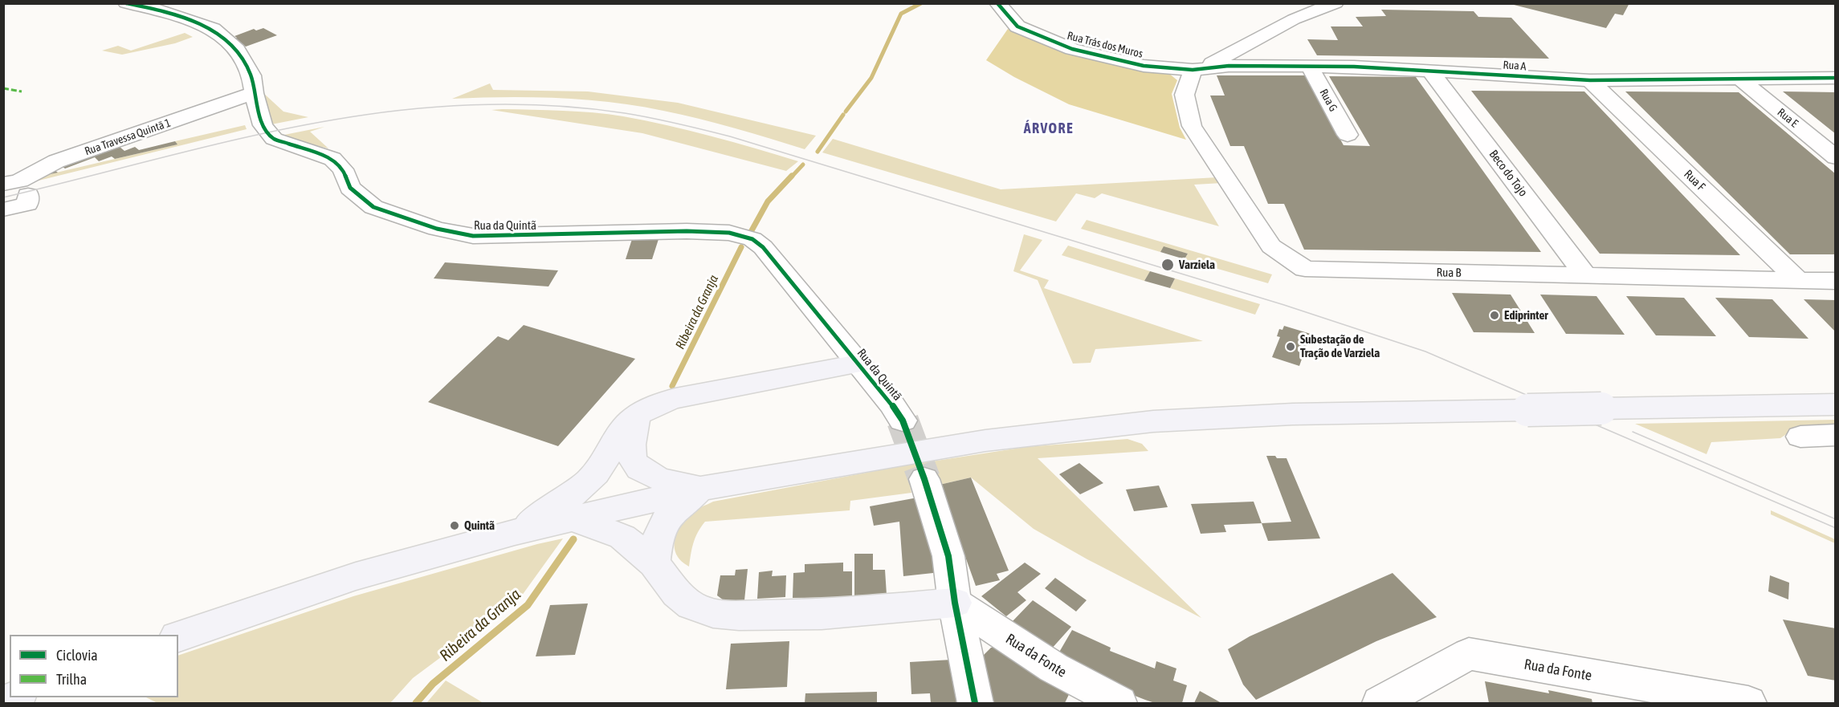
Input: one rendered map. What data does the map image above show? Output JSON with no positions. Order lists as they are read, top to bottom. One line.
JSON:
{"streets":{"street":["Rua Trás dos Muros","Rua A","Rua G","Rua E","Rua Travessa Quintã 1","Beco do Tojo","Rua F","Rua da Quintã","Rua B","Rua da Fonte"]},"crossings":[["Rua Trás dos Muros","Rua A"],["Rua Trás dos Muros","Rua B"],["Rua A","Rua G"],["Rua A","Rua E"],["Rua A","Beco do Tojo"],["Rua A","Rua F"],["Rua A","Rua B"],["Rua Travessa Quintã 1","Rua da Quintã"],["Beco do Tojo","Rua B"],["Rua F","Rua B"]],"districts":["ÁRVORE"],"water":["Ribeira da Granja"],"places":["Varziela","Ediprinter","Subestação de Tração de Varziela","Quintã"],"legend":["Ciclovia","Trilha"]}
